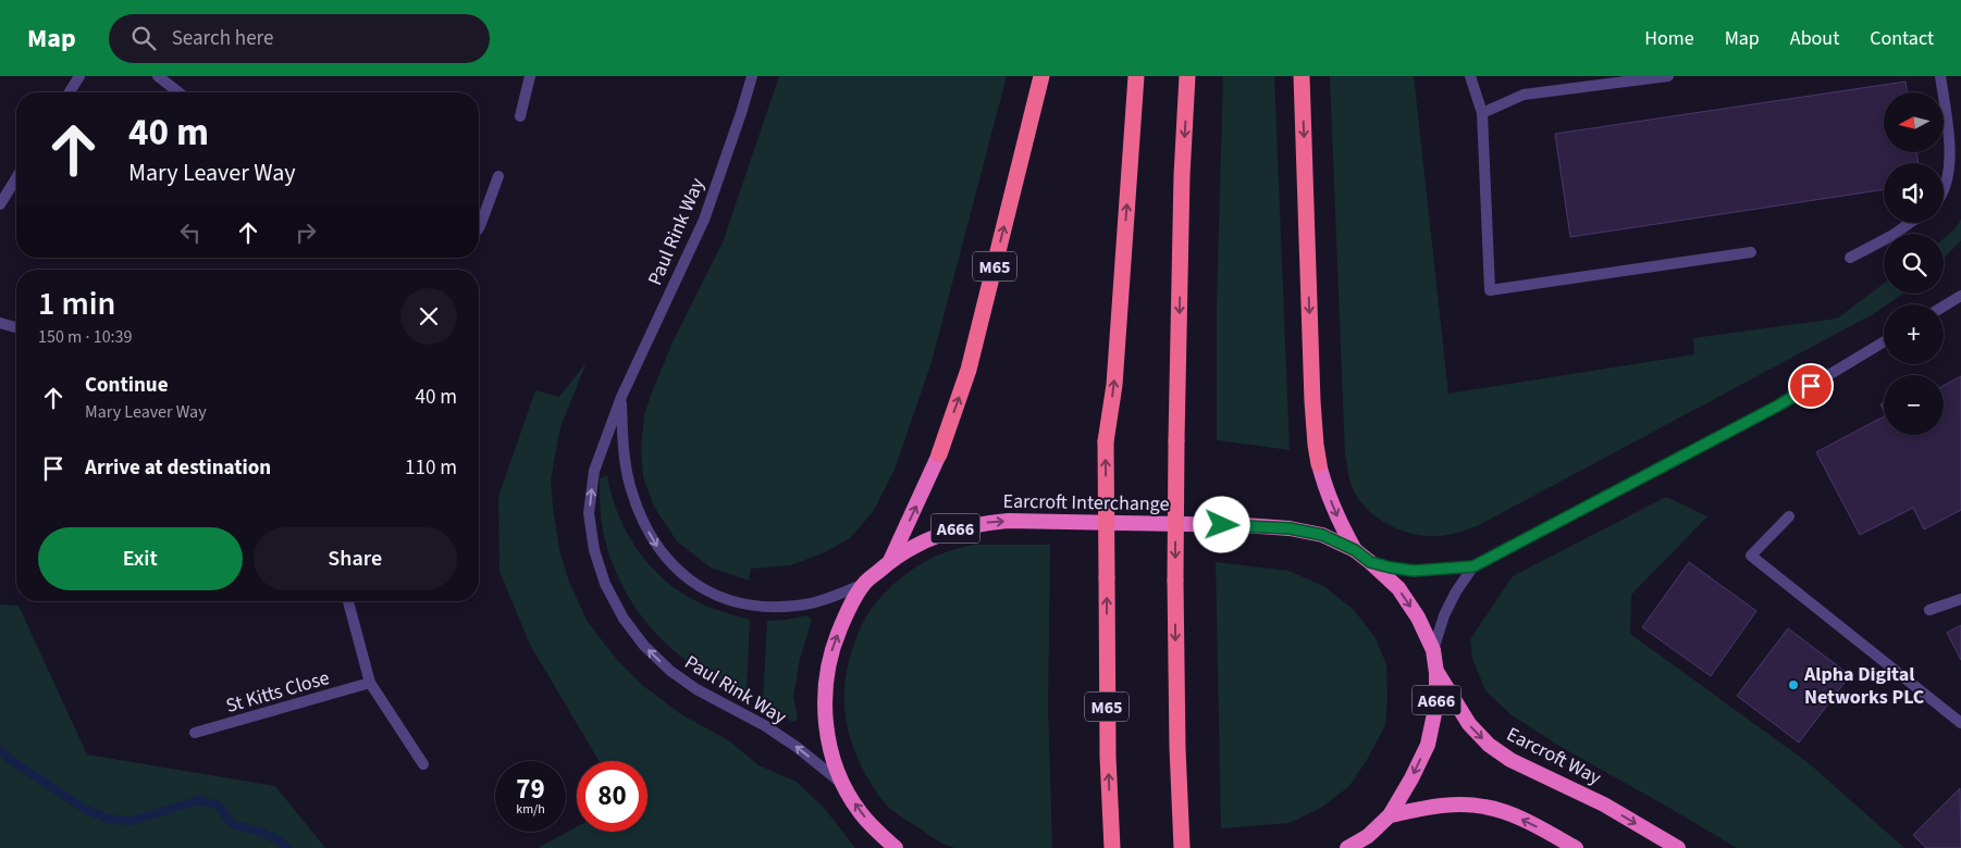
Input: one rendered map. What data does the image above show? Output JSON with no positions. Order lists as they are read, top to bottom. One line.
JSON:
{"streets":{"highway":["M65","Earcroft Interchange","A666","Earcroft Way"],"street":["Paul Rink Way","St Kitts Close"]},"crossings":[["Paul Rink Way","Earcroft Interchange"],["Earcroft Interchange","Earcroft Way"]],"one_way":["Earcroft Way"],"places":["Alpha Digital Networks PLC"],"north":"left","page":{"header":"Map","search":"Search here","nav":["Home","Map","About","Contact"],"map_buttons":["+","−"],"turn":["40 m","Mary Leaver Way"],"heading":["1 min","150 m · 10:39"],"list":[{"name":"Continue","note":"Mary Leaver Way","value":"40 m"},{"name":"Arrive at destination","value":"110 m"}],"buttons":["Exit","Share"],"speed":"79 km/h","limit":"80"}}
